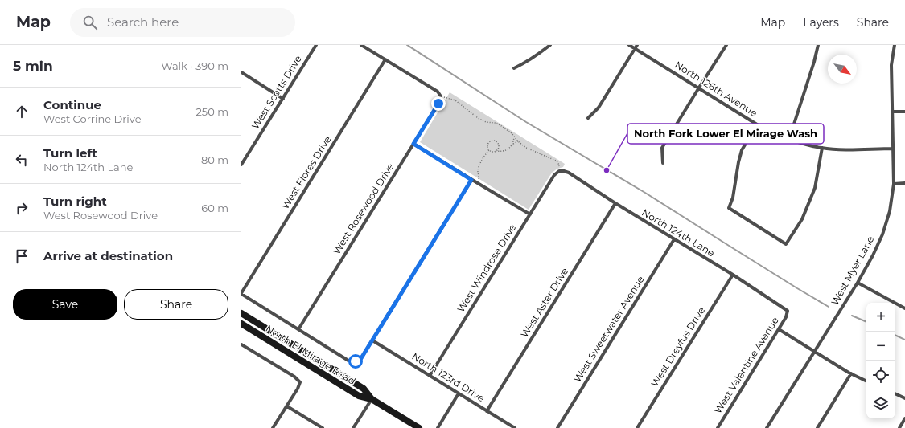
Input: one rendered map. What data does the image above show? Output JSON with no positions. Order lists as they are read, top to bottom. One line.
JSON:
{"streets":{"main road":["North El Mirage Road"],"street":["North 126th Avenue","West Scotts Drive","West Flores Drive","West Rosewood Drive","North 124th Lane","West Windrose Drive","West Myer Lane","West Aster Drive","West Sweetwater Avenue","West Dreyfus Drive","West Valentine Avenue","North 123rd Drive"]},"crossings":[["North 126th Avenue","West Myer Lane"],["North 124th Lane","West Windrose Drive"],["North 124th Lane","West Aster Drive"],["North 124th Lane","West Sweetwater Avenue"],["North 124th Lane","West Dreyfus Drive"],["North 124th Lane","West Valentine Avenue"],["West Windrose Drive","North 123rd Drive"],["West Aster Drive","North 123rd Drive"]],"places":["North Fork Lower El Mirage Wash"],"north":"bottom right","page":{"header":"Map","search":"Search here","nav":["Map","Layers","Share"],"heading":["5 min","Walk · 390 m"],"list":[["Continue","West Corrine Drive","250 m"],["Turn left","North 124th Lane","80 m"],["Turn right","West Rosewood Drive","60 m"],"Arrive at destination"],"buttons":["Save","Share"],"map_buttons":["+","−"]}}
